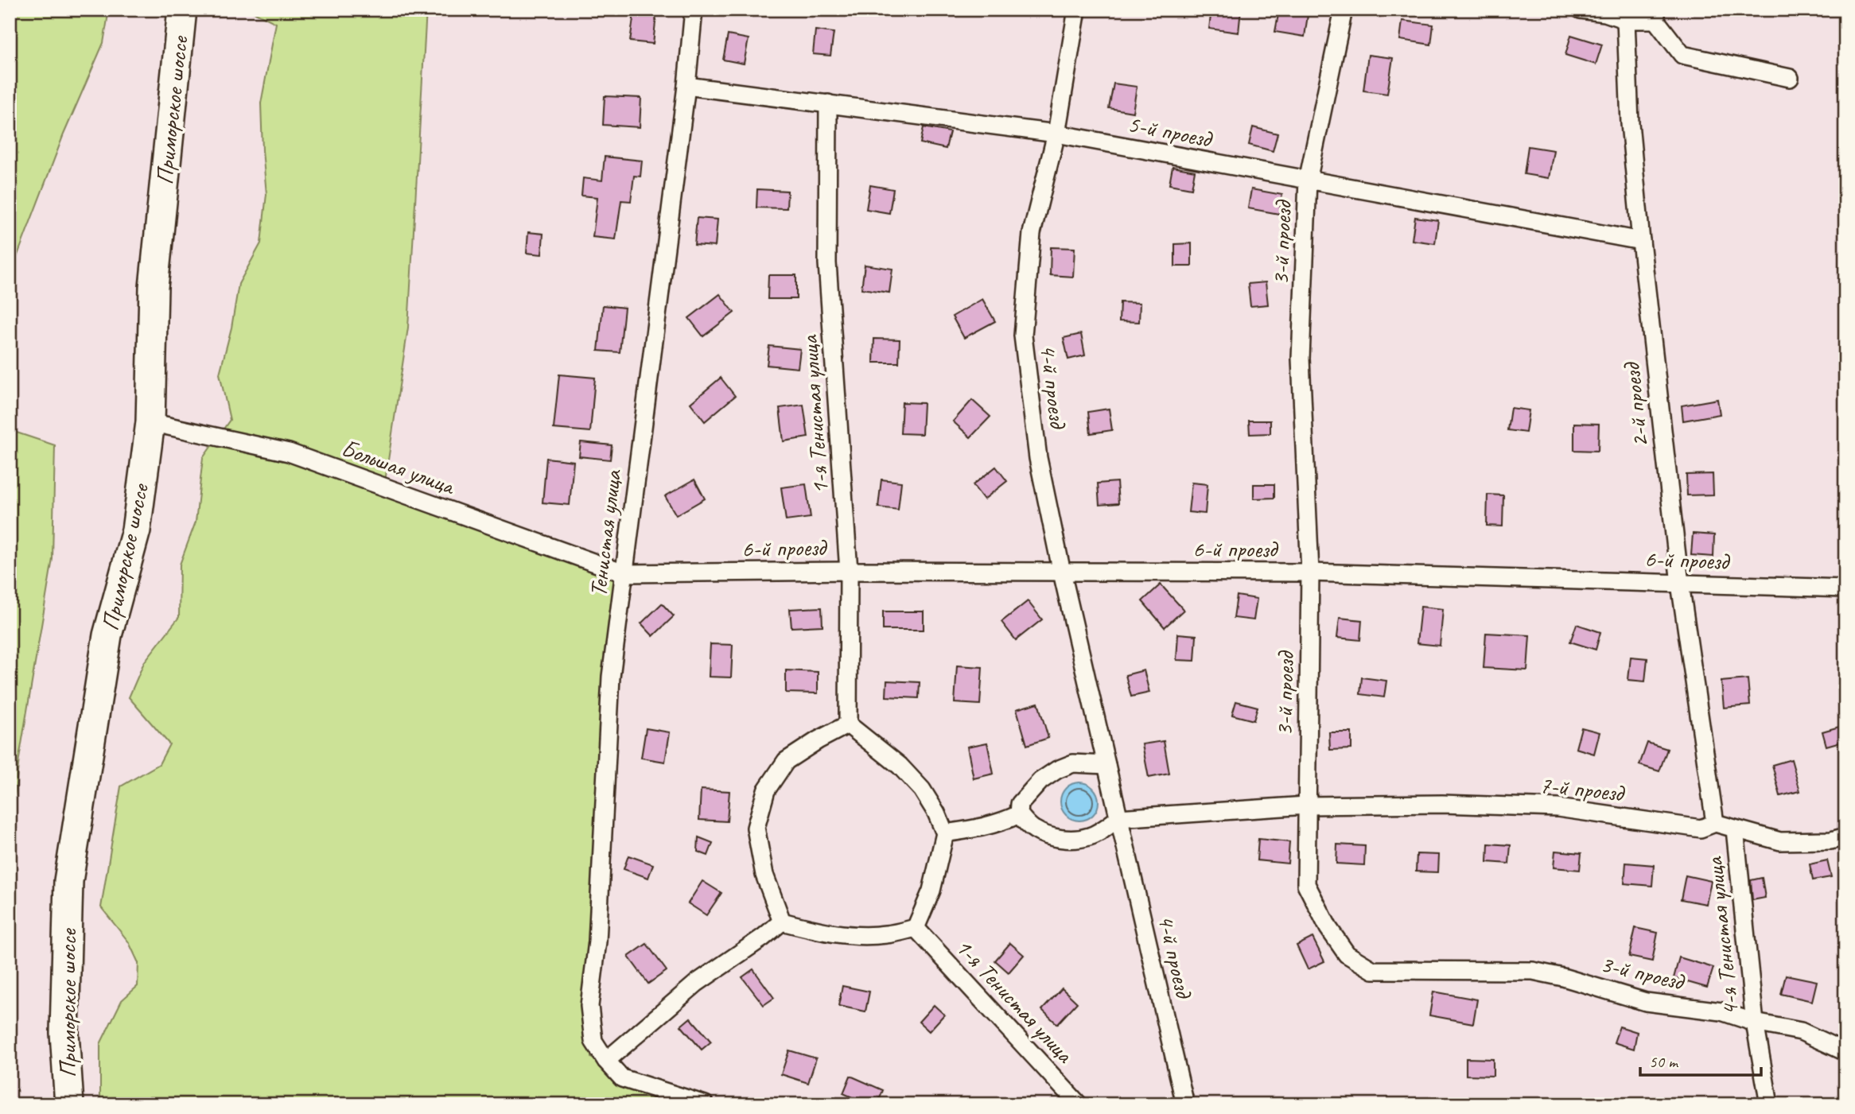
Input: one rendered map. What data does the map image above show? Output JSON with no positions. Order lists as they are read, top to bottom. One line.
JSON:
{"streets":{"main road":["Приморское шоссе"],"street":["5-й проезд","3-й проезд","4-й проезд","2-й проезд","1-я Тенистая улица","Большая улица","Тенистая улица","6-й проезд","7-й проезд","4-я Тенистая улица"]},"crossings":[["Приморское шоссе","Большая улица"],["5-й проезд","3-й проезд"],["5-й проезд","4-й проезд"],["5-й проезд","2-й проезд"],["5-й проезд","1-я Тенистая улица"],["5-й проезд","Тенистая улица"],["3-й проезд","6-й проезд"],["3-й проезд","7-й проезд"],["3-й проезд","4-я Тенистая улица"],["4-й проезд","6-й проезд"],["4-й проезд","7-й проезд"],["2-й проезд","6-й проезд"],["2-й проезд","7-й проезд"],["1-я Тенистая улица","6-й проезд"],["Большая улица","Тенистая улица"],["Большая улица","6-й проезд"],["Тенистая улица","6-й проезд"],["7-й проезд","4-я Тенистая улица"]],"scale_bar":"50 m"}
